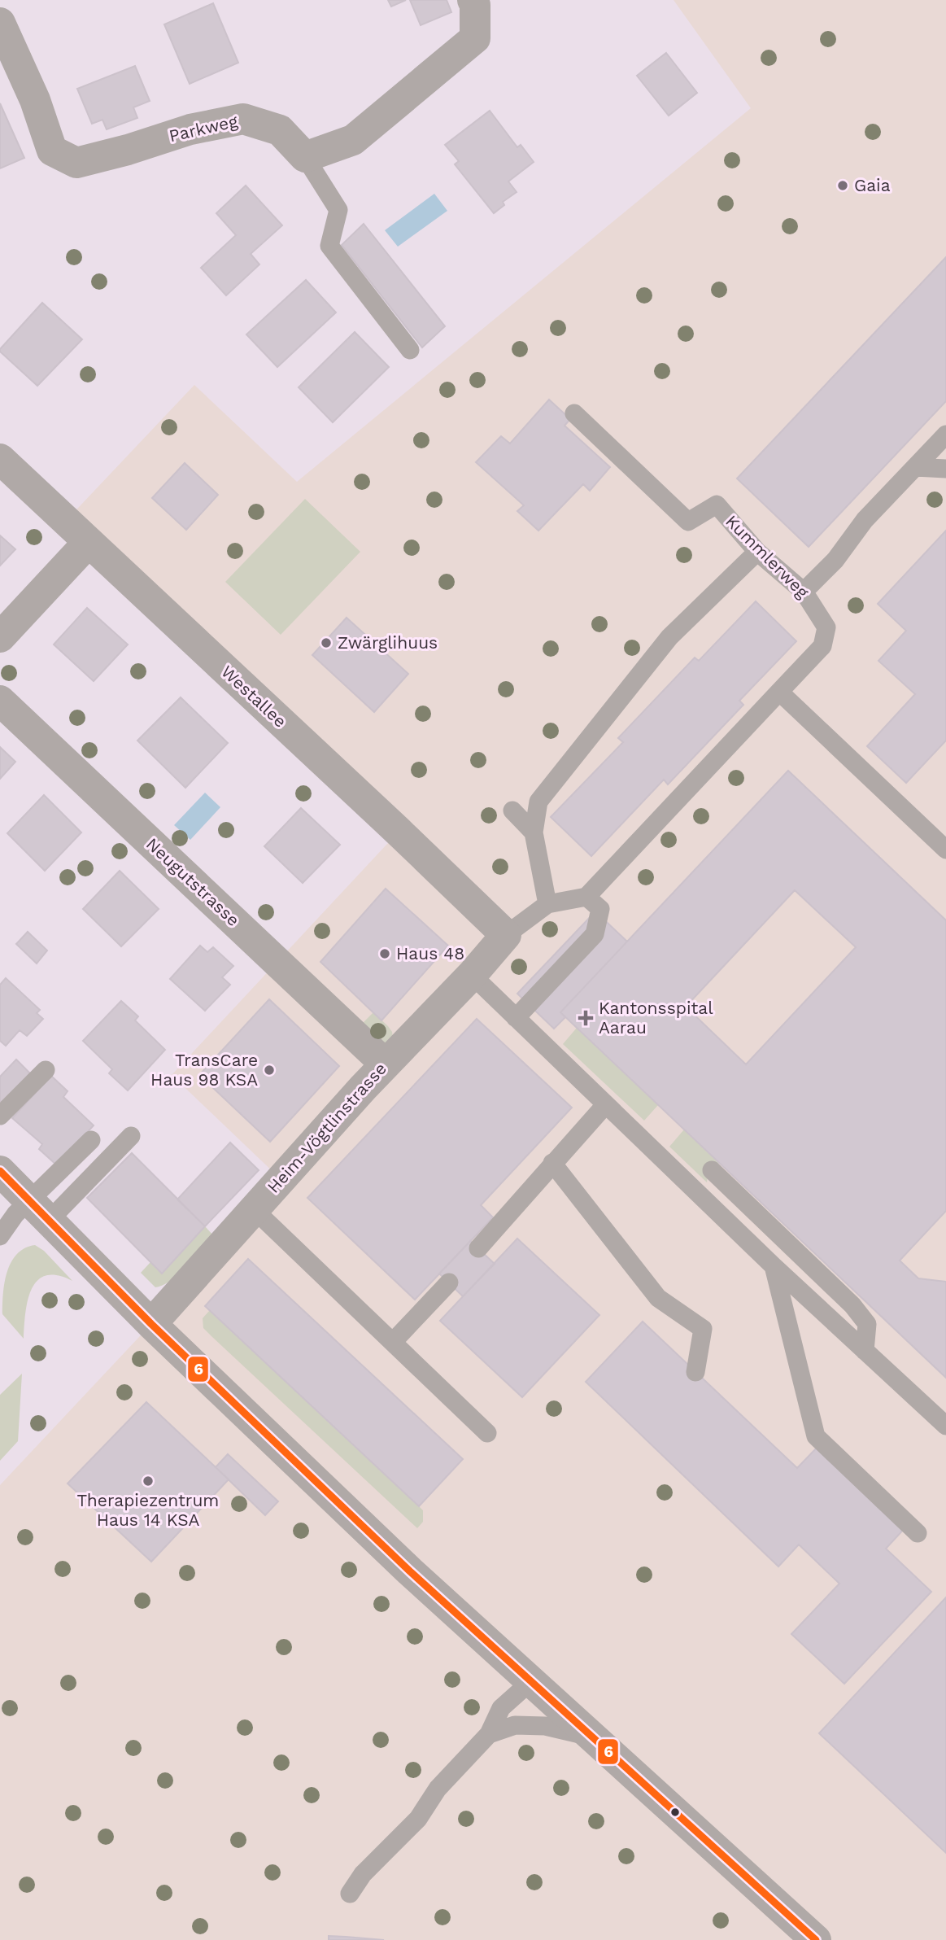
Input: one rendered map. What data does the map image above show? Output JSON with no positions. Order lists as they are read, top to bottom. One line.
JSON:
{"streets":{"street":["Parkweg","Westallee","Neugutstrasse","Heim-Vögtlinstrasse"],"lane":["Kummlerweg"]},"crossings":[["Westallee","Heim-Vögtlinstrasse"],["Neugutstrasse","Heim-Vögtlinstrasse"]],"places":{"other":["Gaia","Zwärglihuus","Haus 48","TransCare Haus 98 KSA","Therapiezentrum Haus 14 KSA"],"health":["Kantonsspital Aarau"]},"lines":["transit line 6"]}
